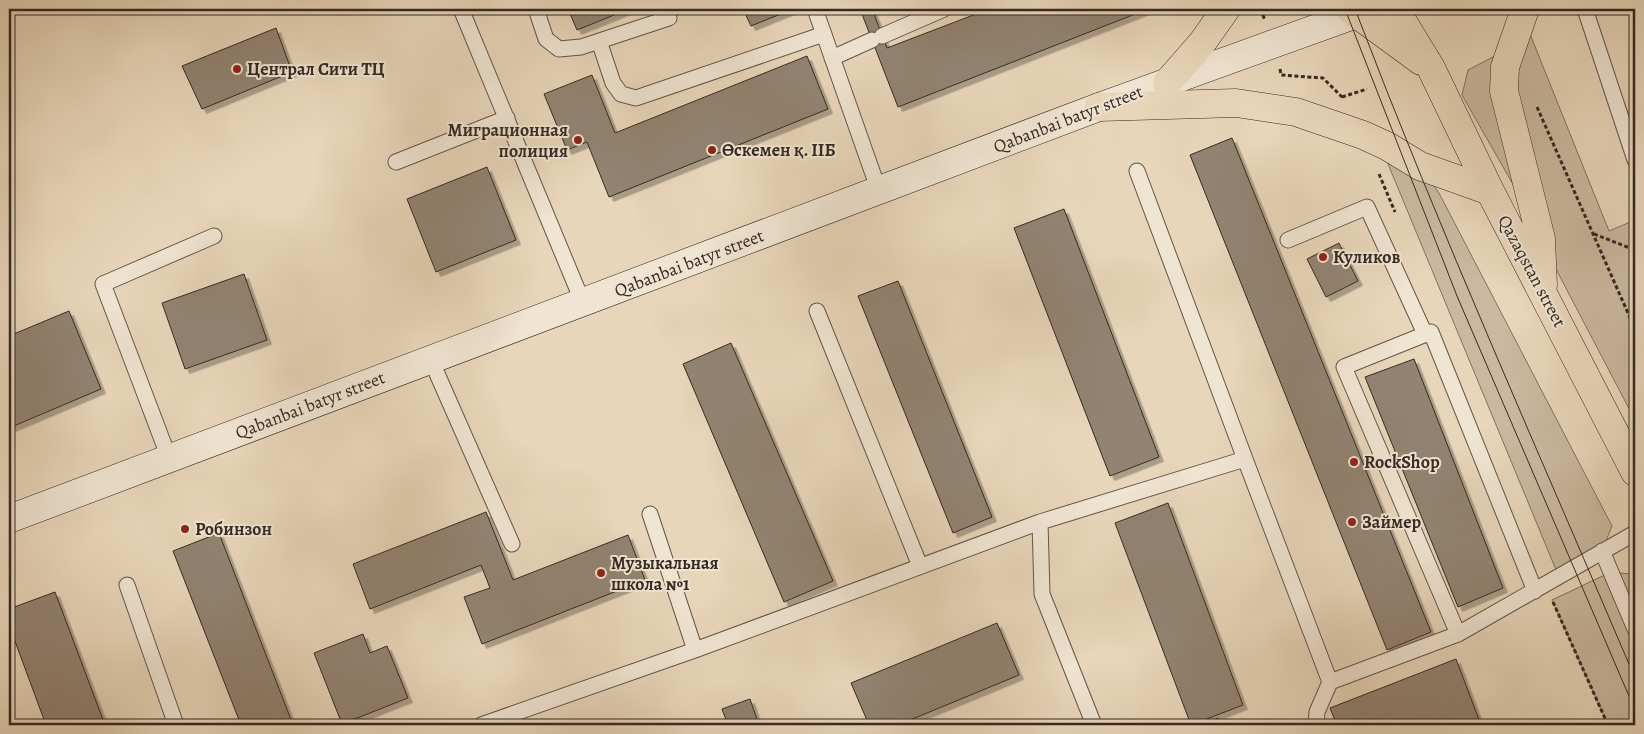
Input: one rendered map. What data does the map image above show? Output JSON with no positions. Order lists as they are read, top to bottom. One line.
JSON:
{"streets":{"main road":["Qazaqstan street"],"street":["Qabanbai batyr street"]},"crossings":[["Qabanbai batyr street","Qazaqstan street"]],"places":["Централ Сити ТЦ","Миграционная полиция","Өскемен қ. ІІБ","Куликов","RockShop","Займер","Робинзон","Музыкальная школа №1"]}
